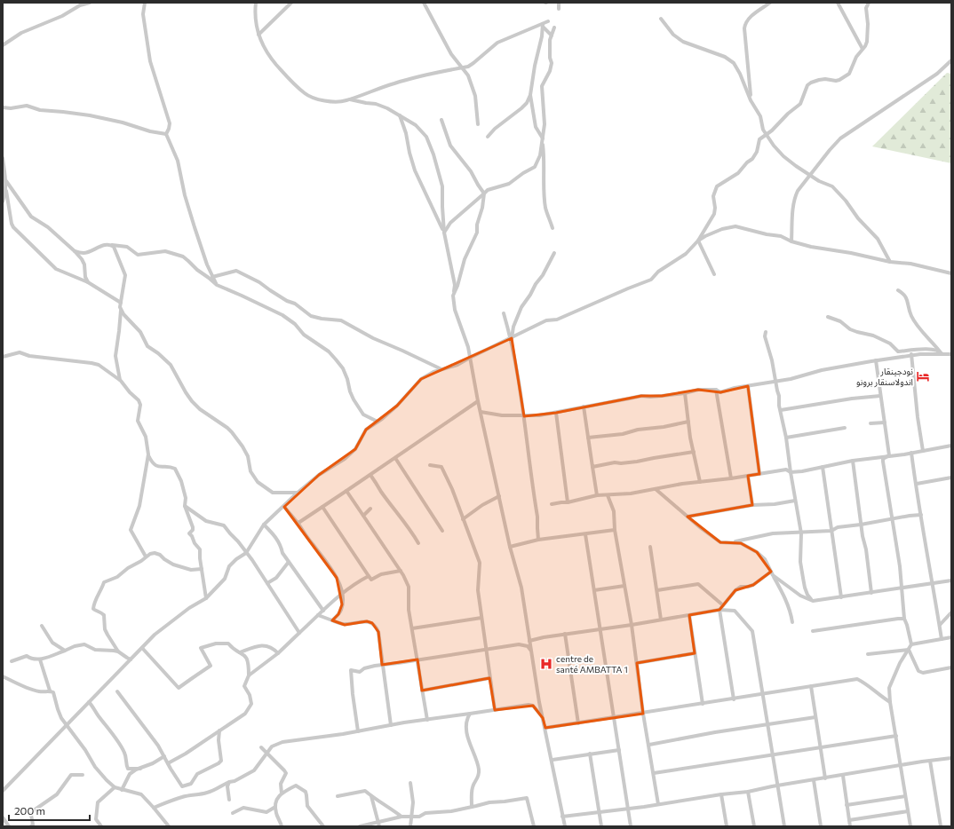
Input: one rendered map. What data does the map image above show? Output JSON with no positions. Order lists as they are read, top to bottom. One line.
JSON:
{"places":{"hotel":["نودجينقار اندولاسنقار برونو"],"hospital":["centre de santé AMBATTA 1"]},"scale_bar":"200 m"}
